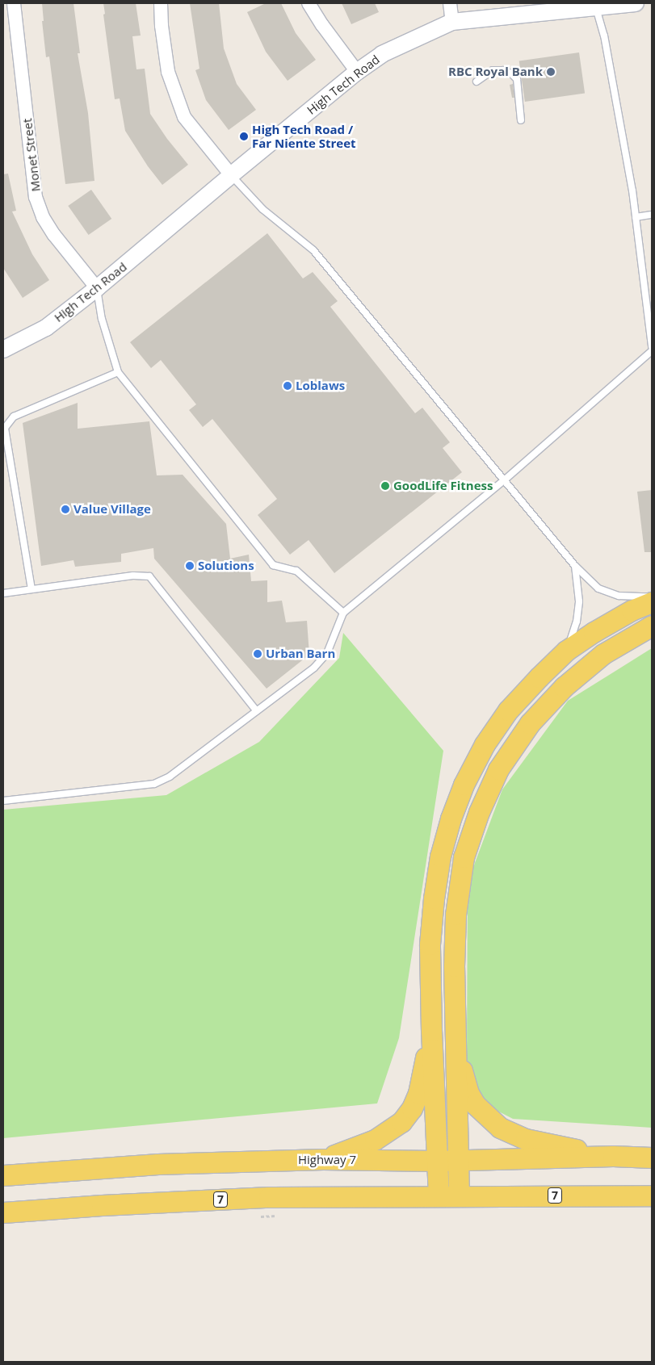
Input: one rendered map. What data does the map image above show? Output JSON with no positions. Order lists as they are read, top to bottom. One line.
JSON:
{"streets":{"main road":["Highway 7","7"],"street":["High Tech Road","Monet Street"]},"crossings":[["High Tech Road","Monet Street"]],"places":["RBC Royal Bank","High Tech Road / Far Niente Street","Loblaws","GoodLife Fitness","Value Village","Solutions","Urban Barn"]}
